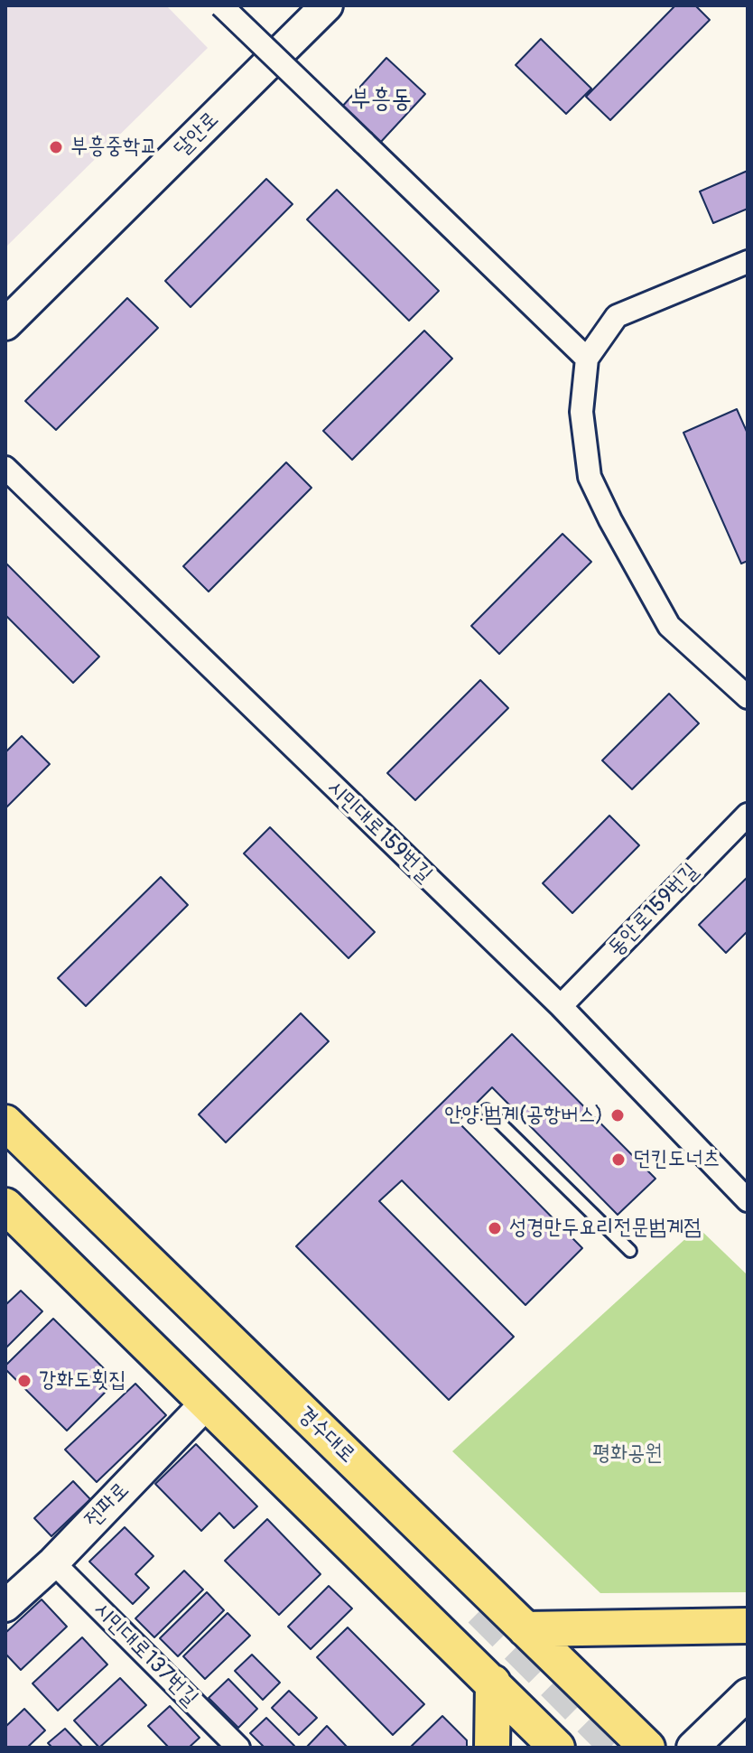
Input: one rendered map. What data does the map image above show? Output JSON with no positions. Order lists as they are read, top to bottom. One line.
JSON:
{"streets":{"main road":["경수대로"],"street":["달안로","시민대로159번길","동안로159번길","전파로","시민대로137번길"]},"crossings":[["시민대로159번길","동안로159번길"],["전파로","시민대로137번길"]],"districts":["부흥동"],"parks":["평화공원"],"places":["부흥중학교","안양.범계(공항버스)","던킨도너츠","성경만두요리전문범계점","강화도횟집"]}
